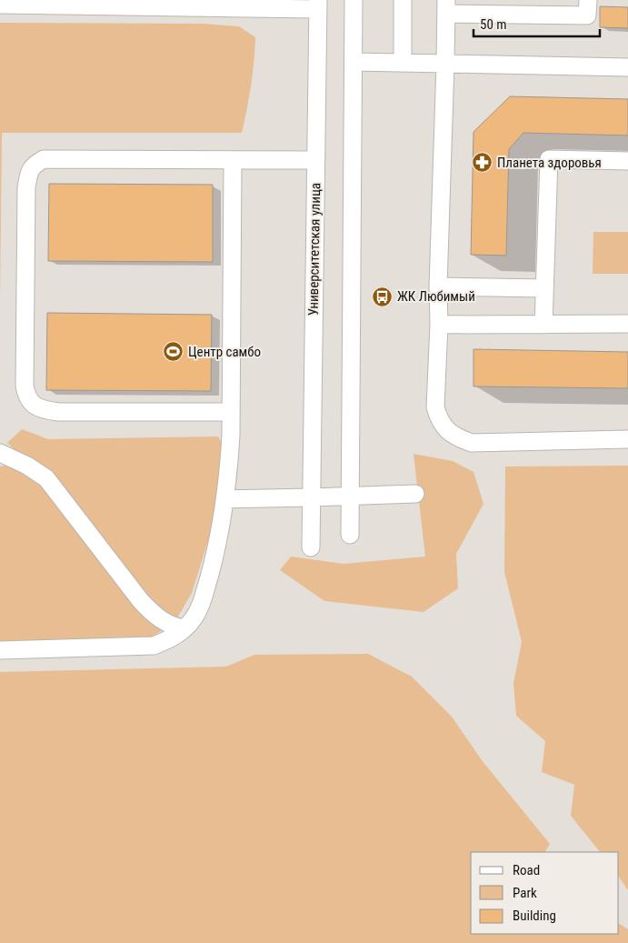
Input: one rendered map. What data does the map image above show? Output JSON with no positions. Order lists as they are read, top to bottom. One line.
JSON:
{"streets":{"street":["Университетская улица"]},"places":{"pharmacy":["Планета здоровья"],"bus stop":["ЖК Любимый"],"sports":["Центр самбо"]},"legend":["Road","Park","Building"],"scale_bar":"50 m"}
